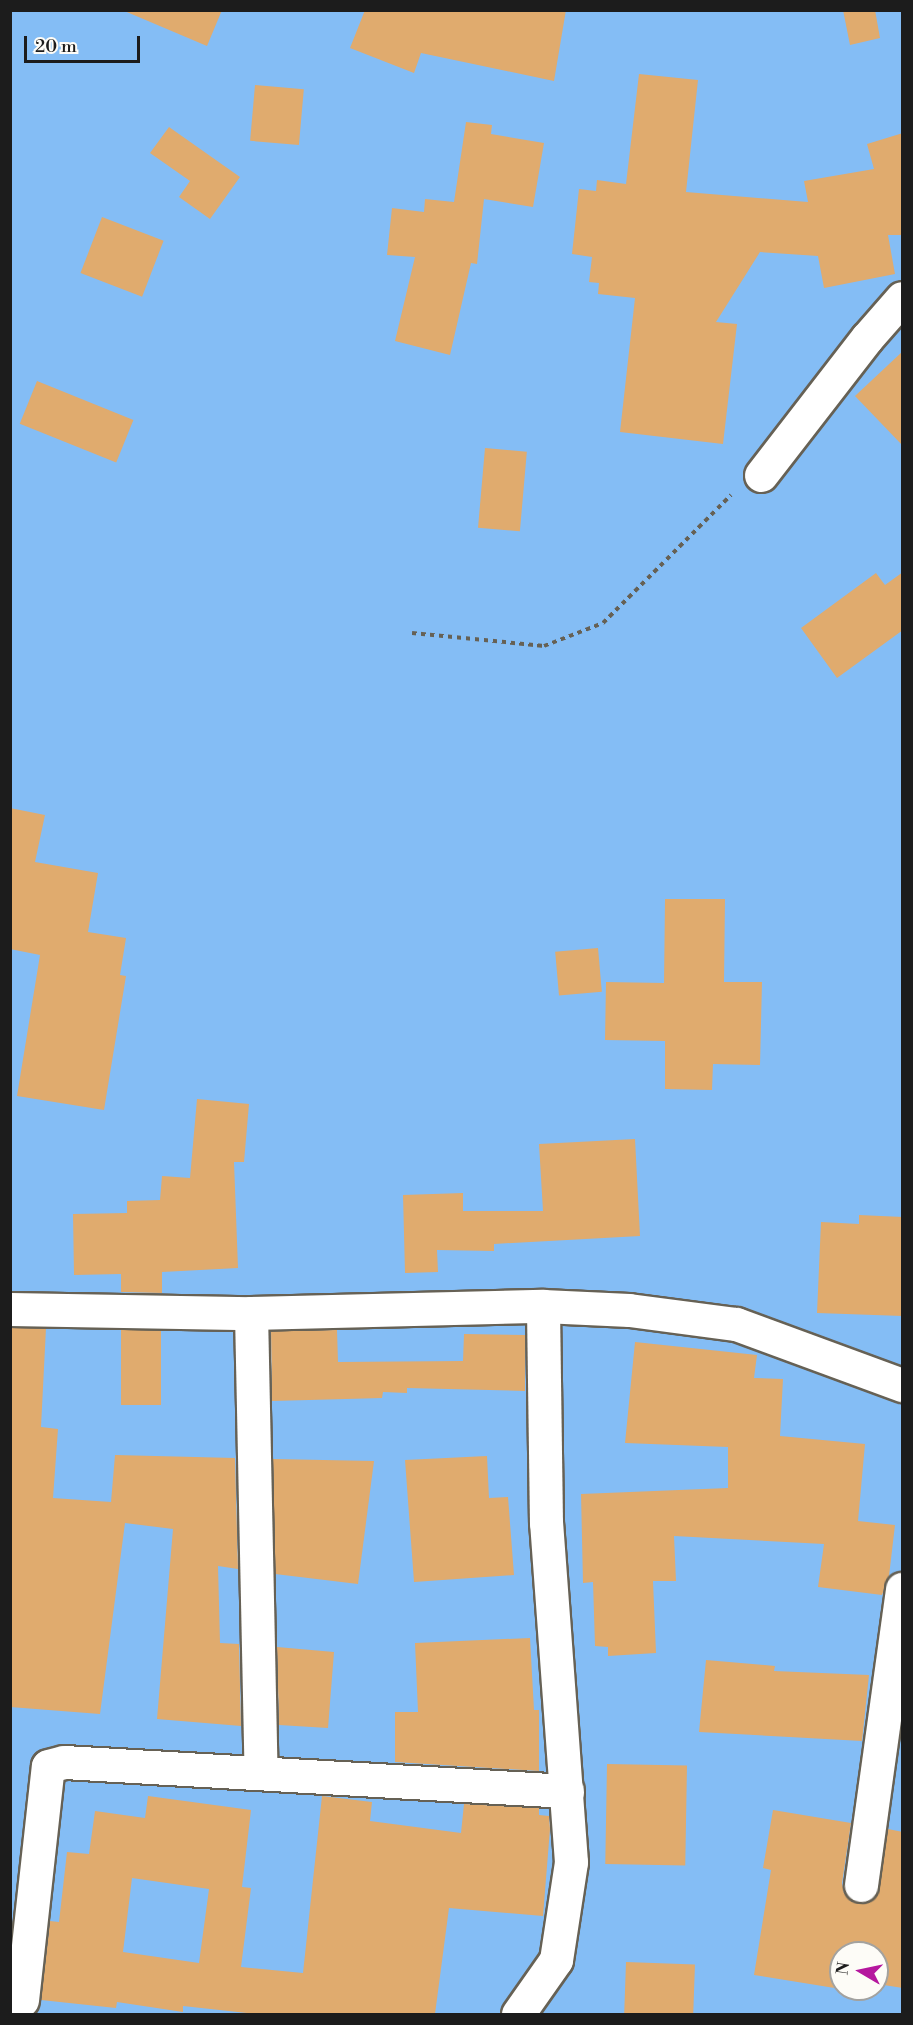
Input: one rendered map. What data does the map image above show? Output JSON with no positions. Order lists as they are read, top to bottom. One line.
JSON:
{"scale_bar":"20 m","north":"left"}
